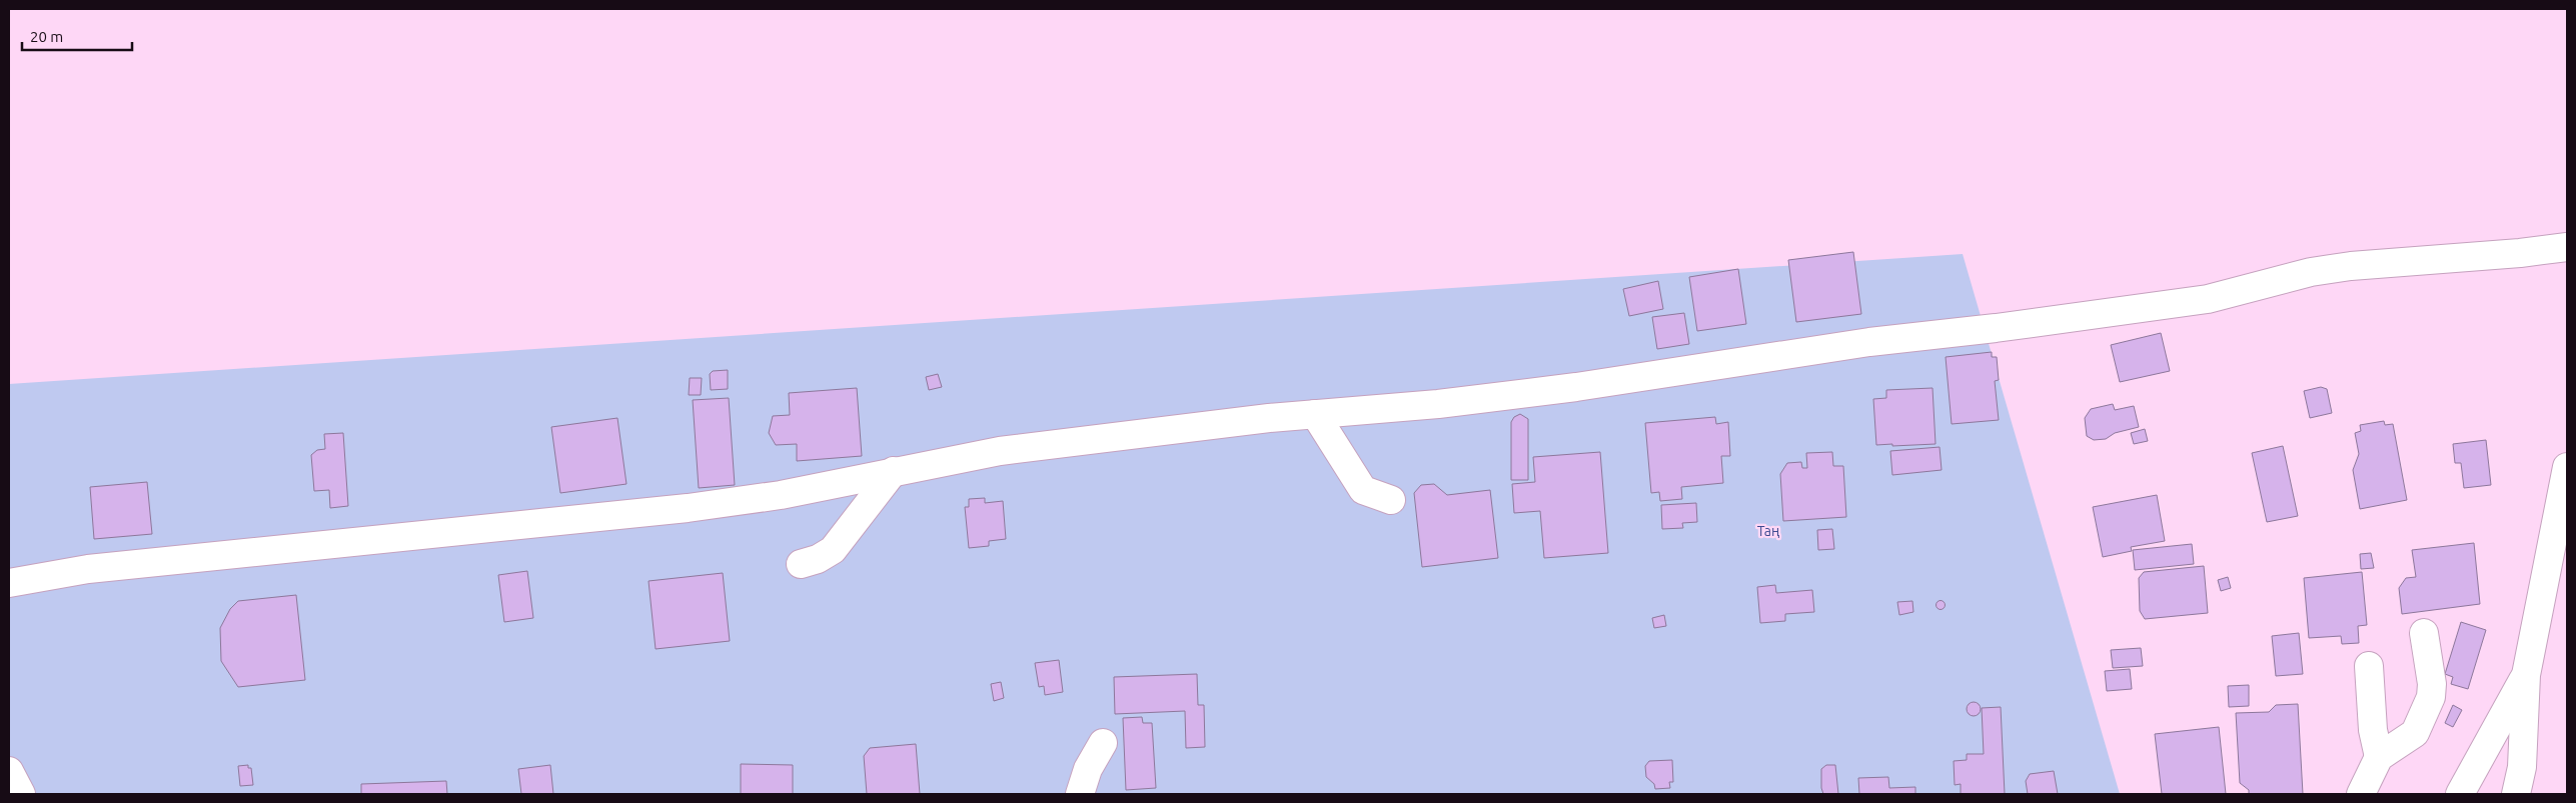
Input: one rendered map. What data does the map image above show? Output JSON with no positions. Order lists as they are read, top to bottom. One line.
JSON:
{"parks":["Таң"],"scale_bar":"20 m"}
